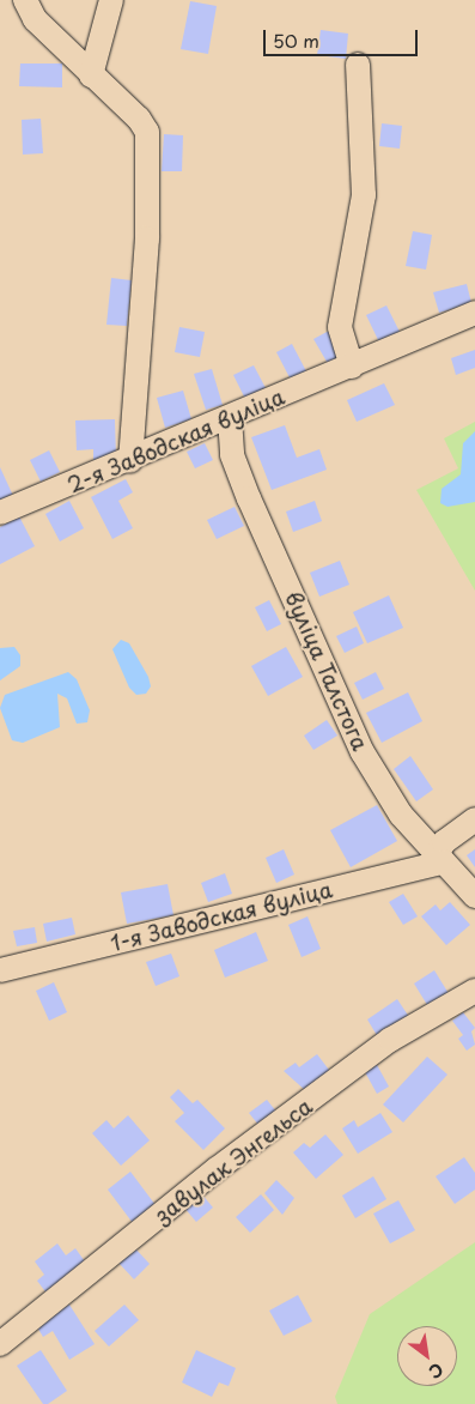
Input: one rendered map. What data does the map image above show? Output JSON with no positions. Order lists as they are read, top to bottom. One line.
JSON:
{"streets":{"street":["2-я Заводская вуліца","вуліца Талстога","1-я Заводская вуліца","завулак Энгельса"]},"crossings":[["2-я Заводская вуліца","вуліца Талстога"],["вуліца Талстога","1-я Заводская вуліца"]],"scale_bar":"50 m","north":"bottom right"}
